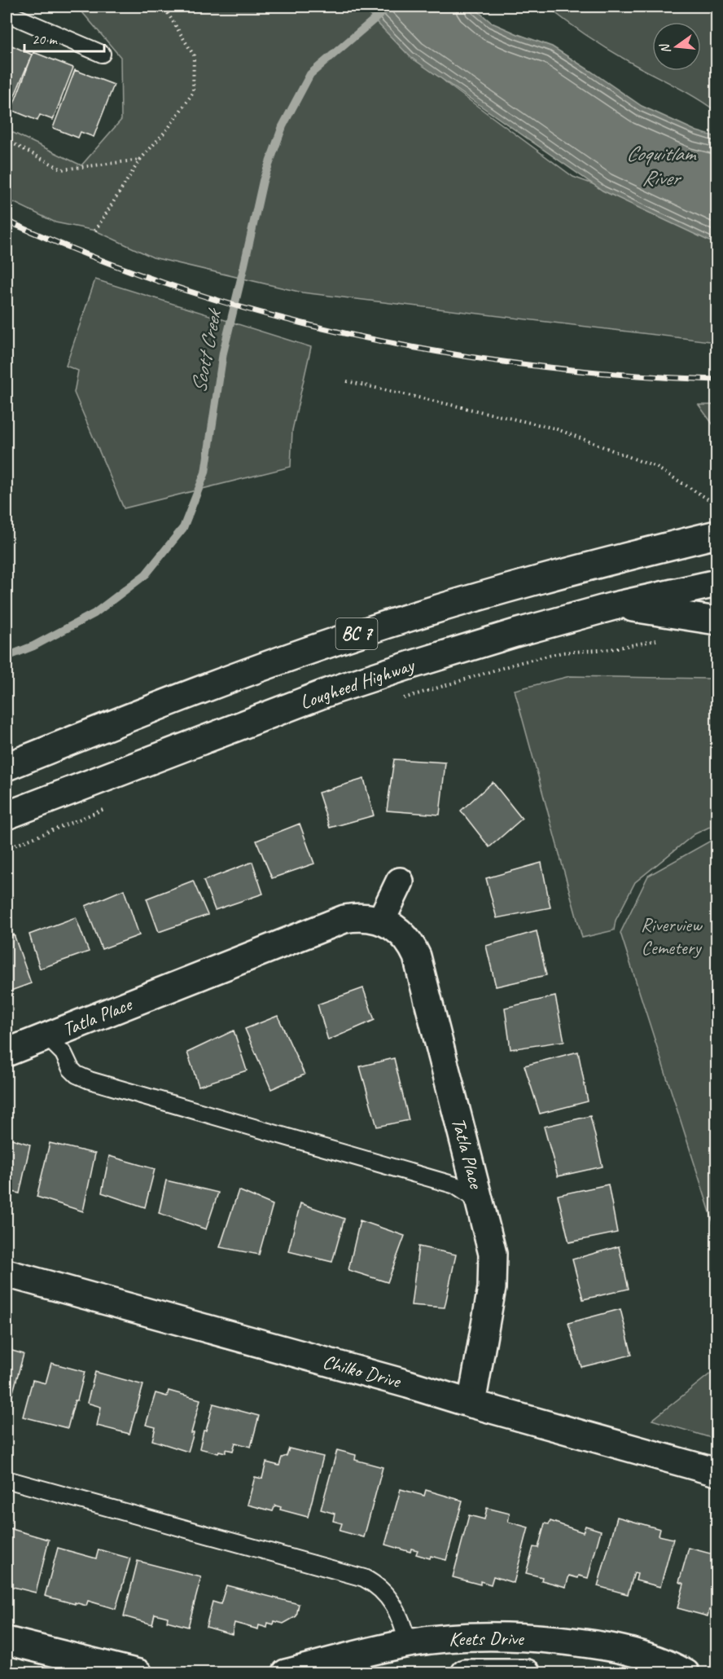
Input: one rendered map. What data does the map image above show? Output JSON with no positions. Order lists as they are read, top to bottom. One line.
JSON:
{"streets":{"street":["BC 7","Lougheed Highway","Tatla Place","Chilko Drive","Keets Drive"]},"crossings":[["Tatla Place","Chilko Drive"]],"water":["Coquitlam River","Scott Creek"],"parks":["Riverview Cemetery"],"scale_bar":"20 m","north":"left"}
